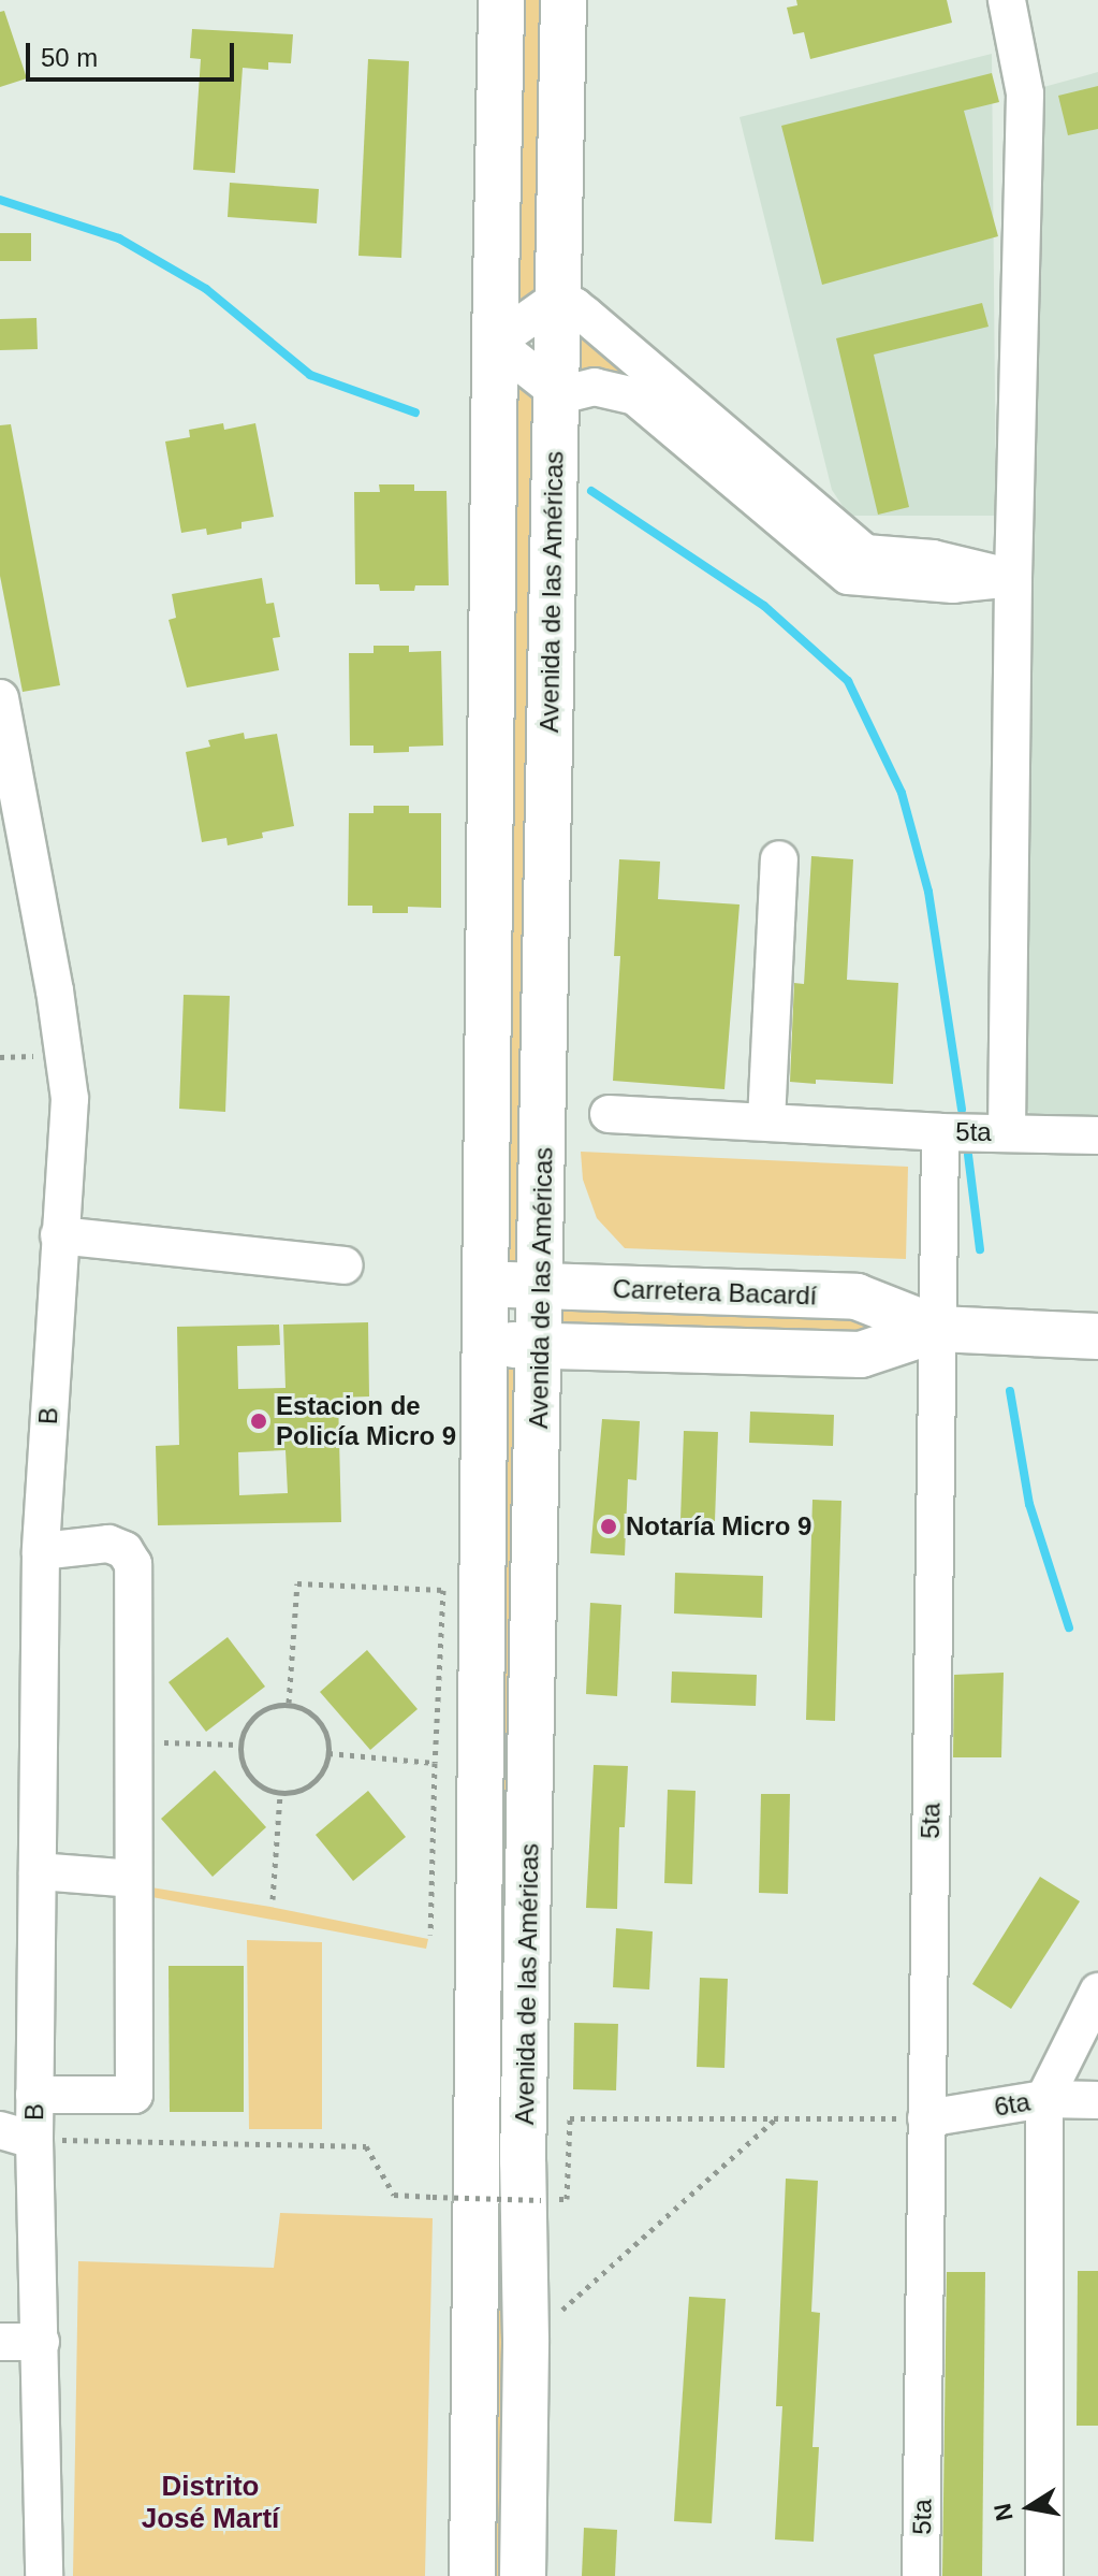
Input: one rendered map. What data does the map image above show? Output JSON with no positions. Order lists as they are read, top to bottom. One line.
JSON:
{"streets":{"main road":["Avenida de las Américas","Carretera Bacardí"],"street":["5ta","B","6ta"]},"crossings":[["Avenida de las Américas","Carretera Bacardí"],["5ta","Carretera Bacardí"],["5ta","6ta"]],"districts":["Distrito José Martí"],"places":["Estacion de Policía Micro 9","Notaría Micro 9"],"scale_bar":"50 m","north":"left"}
